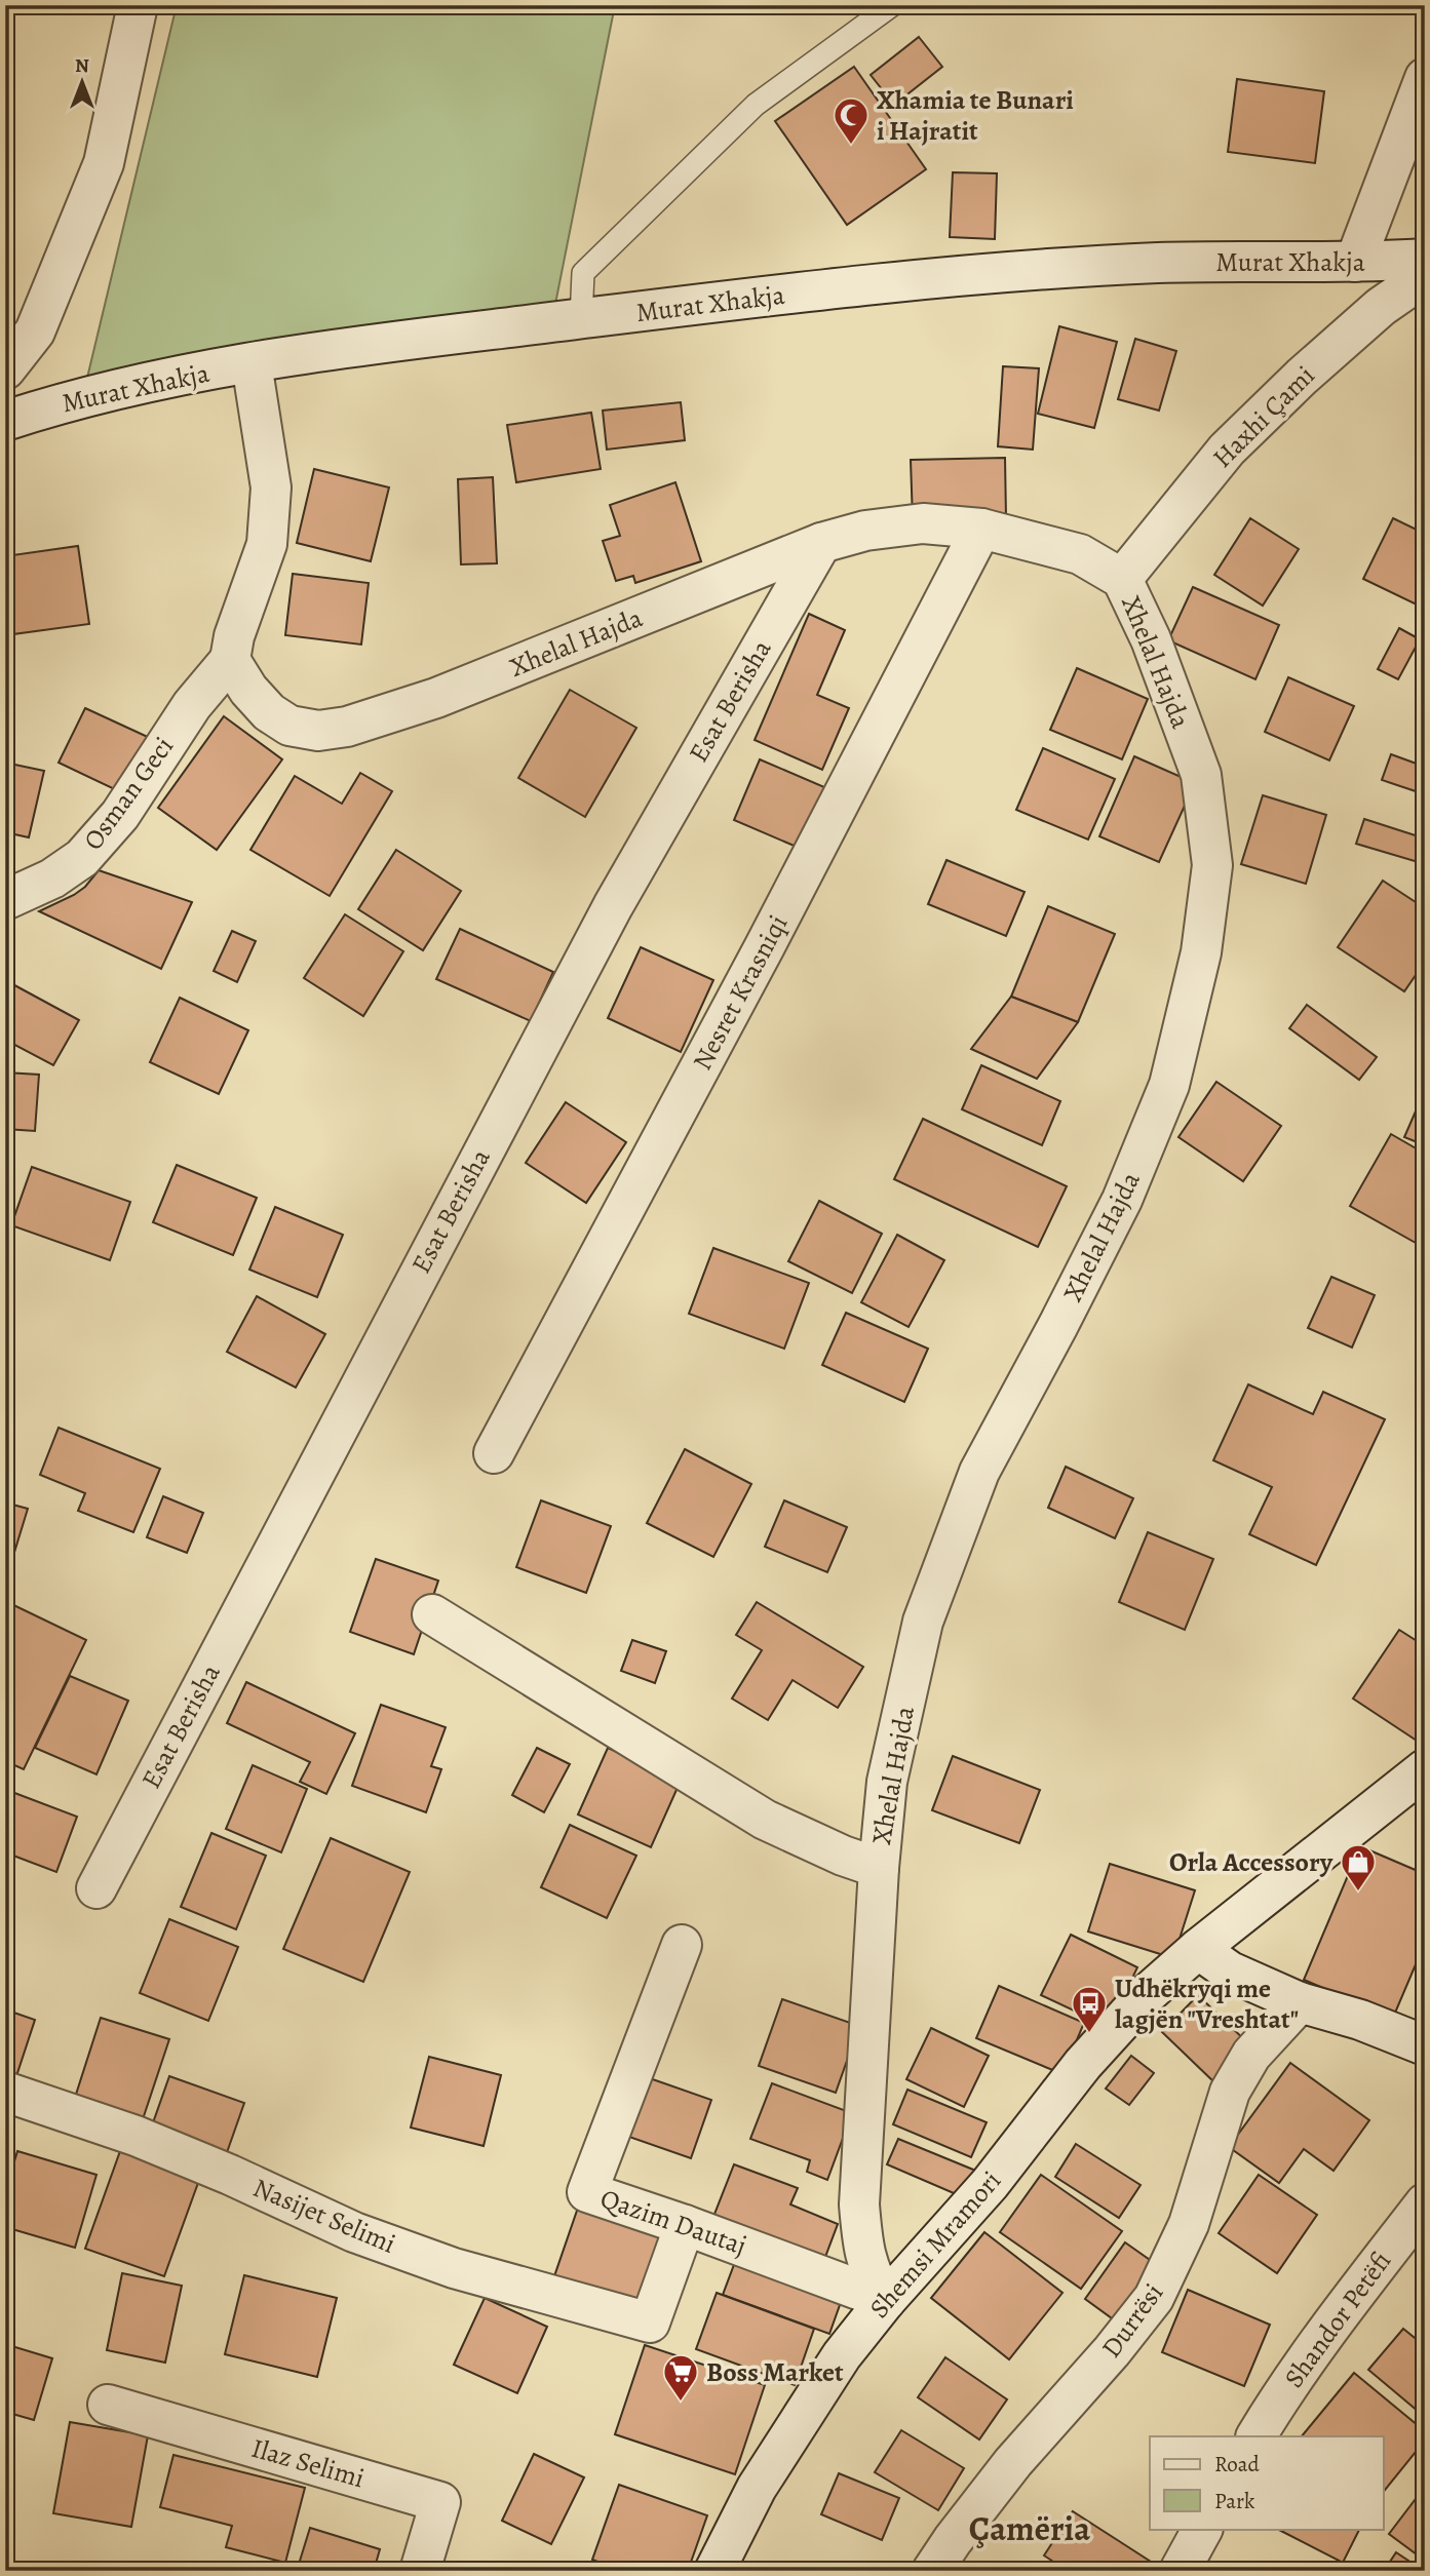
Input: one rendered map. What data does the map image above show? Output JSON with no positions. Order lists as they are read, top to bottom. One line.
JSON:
{"streets":{"street":["Murat Xhakja","Haxhi Çami","Xhelal Hajda","Esat Berisha","Osman Geci","Nesret Krasniqi","Nasijet Selimi","Qazim Dautaj","Shemsi Mramori","Shandor Petëfi","Durrësi","Ilaz Selimi"]},"crossings":[["Haxhi Çami","Xhelal Hajda"],["Xhelal Hajda","Esat Berisha"],["Xhelal Hajda","Osman Geci"],["Xhelal Hajda","Nesret Krasniqi"],["Xhelal Hajda","Qazim Dautaj"],["Xhelal Hajda","Shemsi Mramori"],["Nasijet Selimi","Qazim Dautaj"],["Qazim Dautaj","Shemsi Mramori"]],"districts":["Çamëria"],"places":{"mosque":["Xhamia te Bunari i Hajratit"],"shop":["Orla Accessory"],"bus stop":["Udhëkryqi me lagjën \"Vreshtat\""],"supermarket":["Boss Market"]},"legend":["Road","Park"],"north":"top"}
